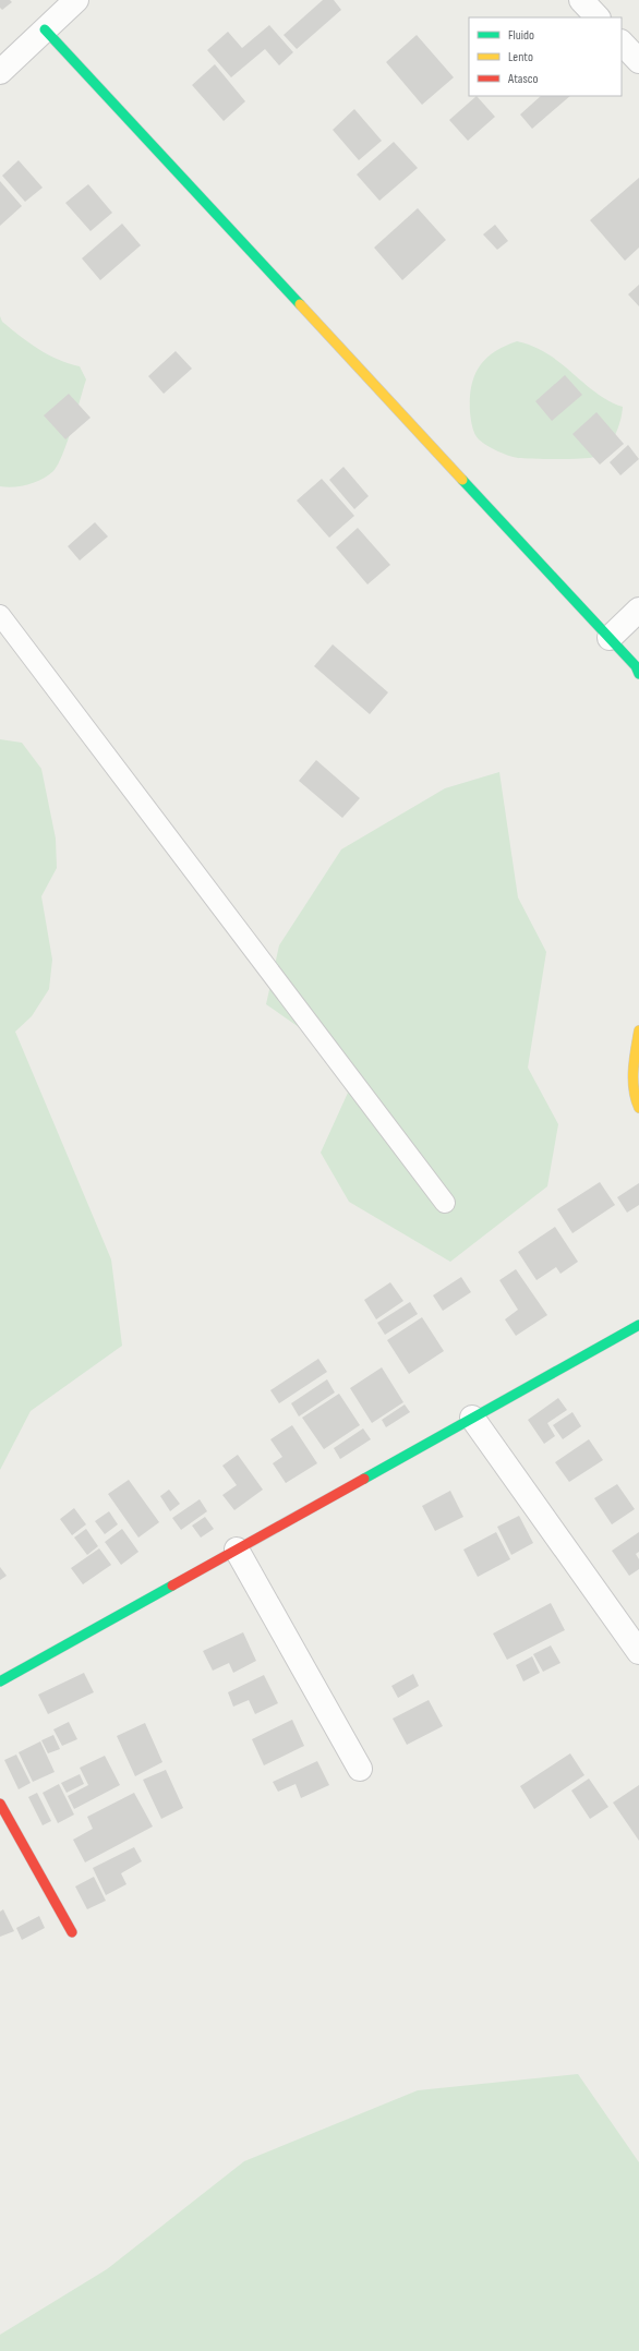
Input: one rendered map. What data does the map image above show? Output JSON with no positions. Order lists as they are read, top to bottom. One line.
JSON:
{"legend":["Fluido","Lento","Atasco"]}
